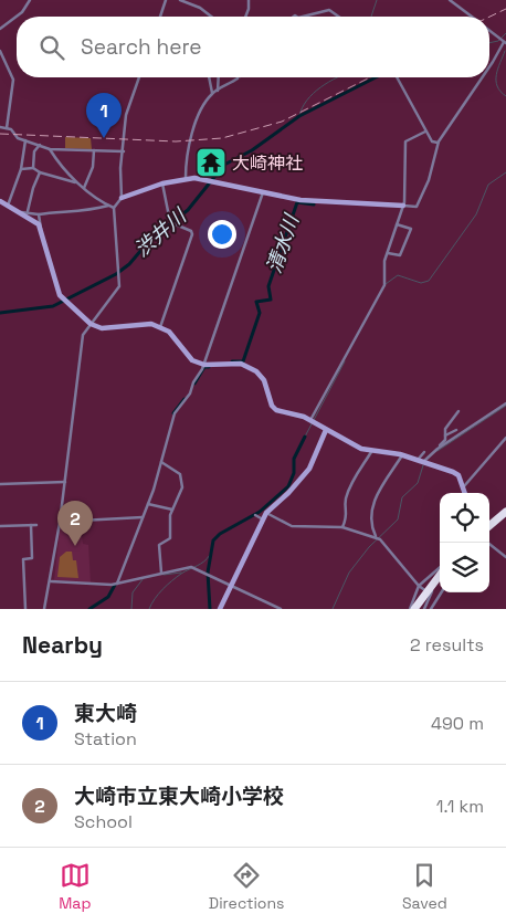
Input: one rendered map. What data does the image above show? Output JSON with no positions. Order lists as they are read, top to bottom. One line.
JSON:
{"water":["渋井川","清水川"],"places":{"temple":["大崎神社"]},"page":{"search":"Search here","pins":["1","2"],"heading":["Nearby","2 results"],"list":[{"mark":"1","name":"東大崎","note":"Station","value":"490 m"},{"mark":"2","name":"大崎市立東大崎小学校","note":"School","value":"1.1 km"}],"nav":["Map","Directions","Saved"]}}
